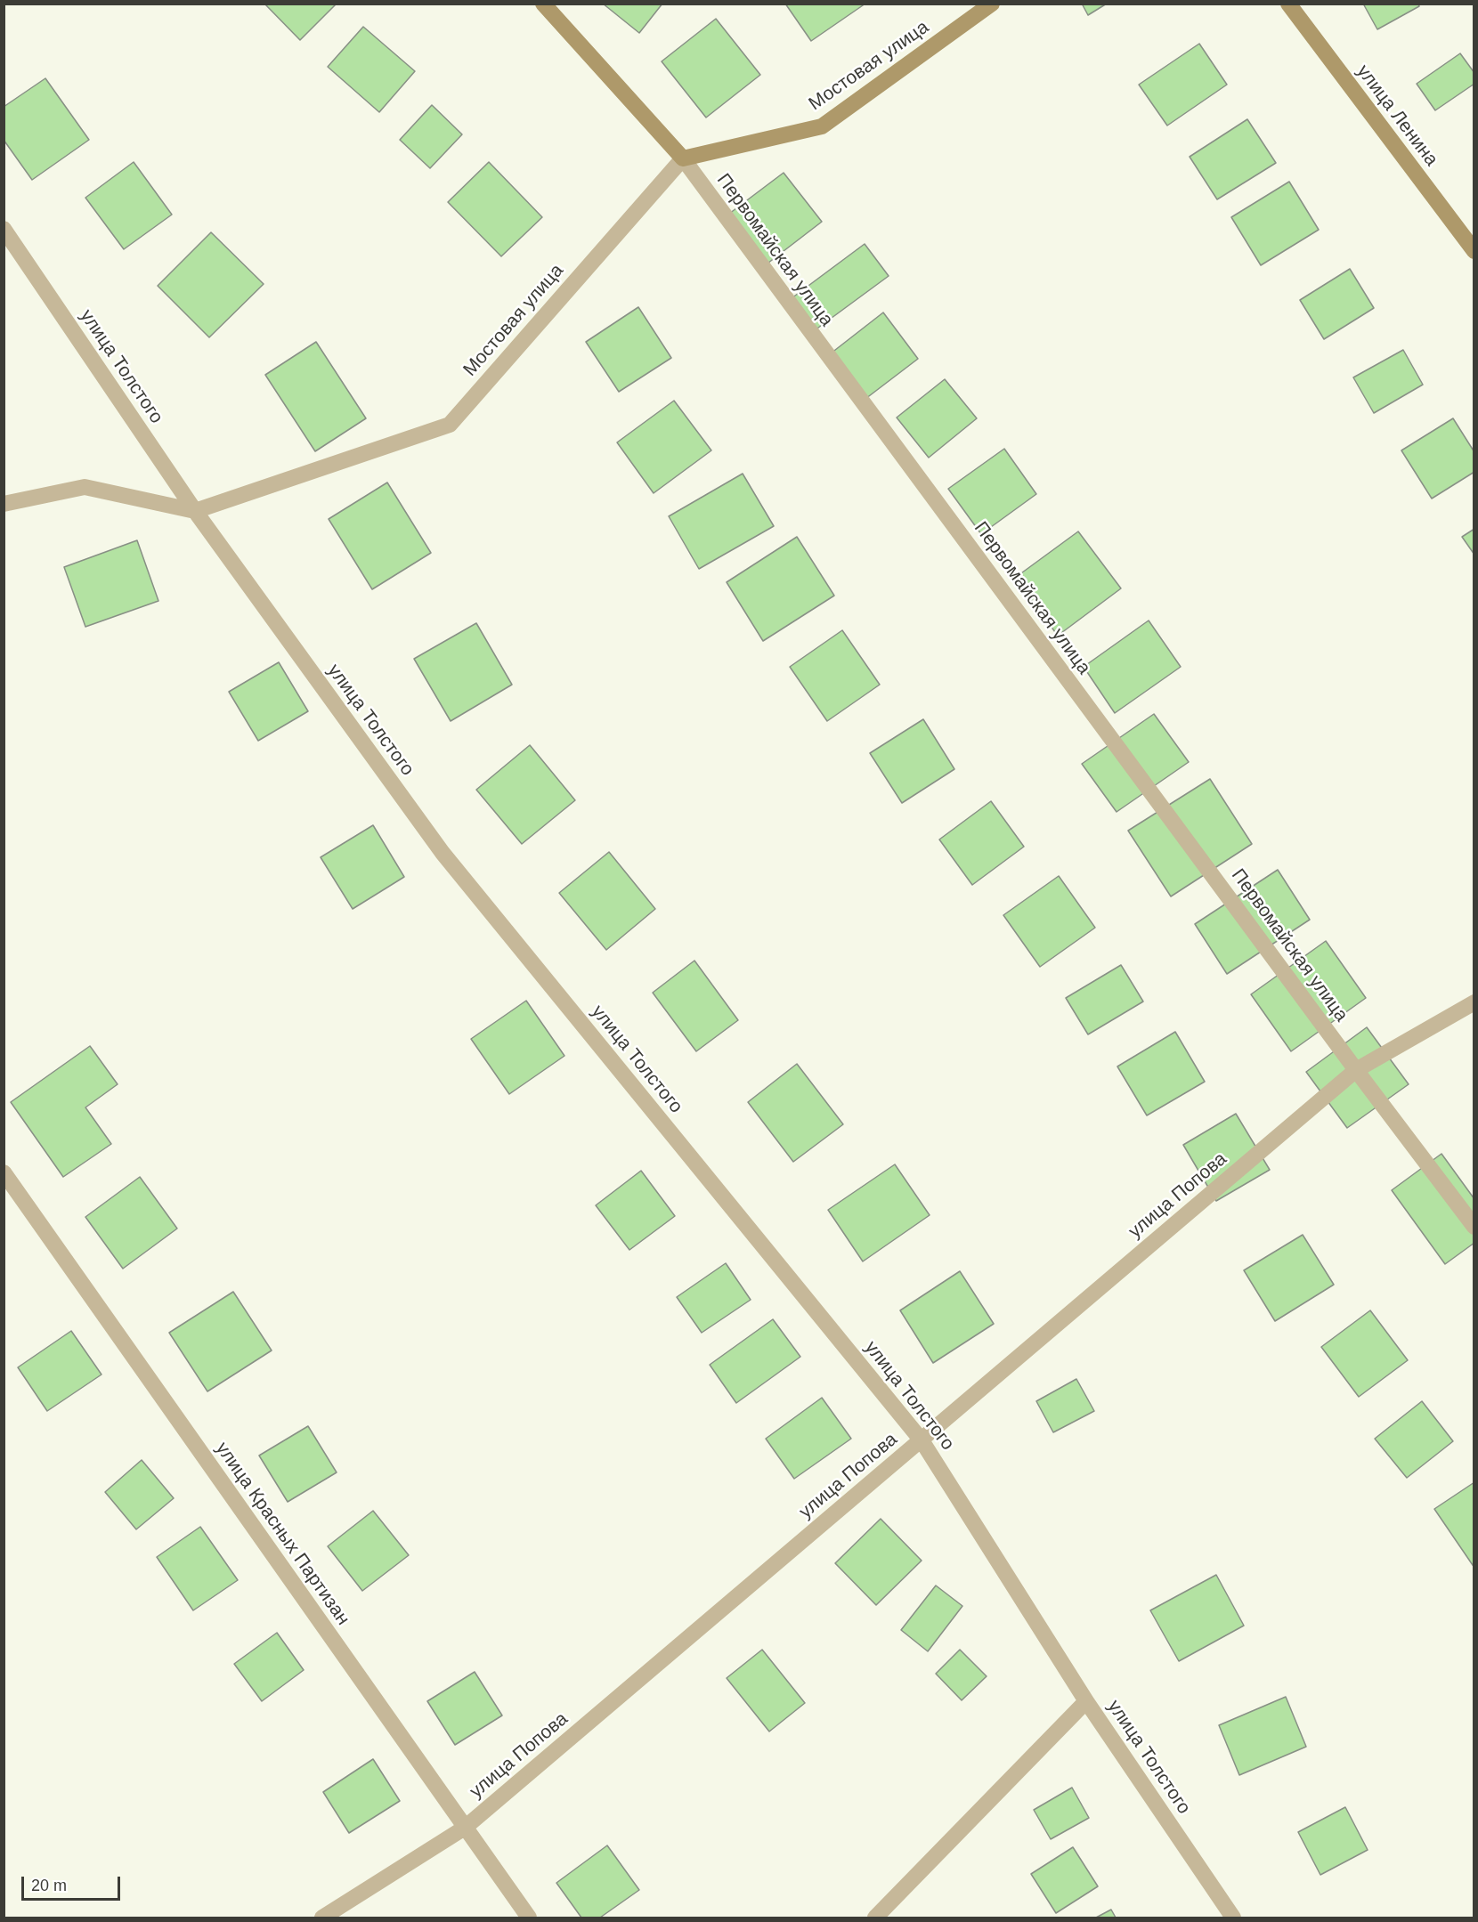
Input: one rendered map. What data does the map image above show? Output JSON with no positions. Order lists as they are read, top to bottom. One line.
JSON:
{"streets":{"main road":["Мостовая улица","улица Ленина","Первомайская улица"],"street":["улица Толстого","улица Попова","улица Красных Партизан"]},"crossings":[["Мостовая улица","Первомайская улица"],["Мостовая улица","улица Толстого"],["Первомайская улица","улица Попова"],["улица Толстого","улица Попова"],["улица Попова","улица Красных Партизан"]],"scale_bar":"20 m"}
